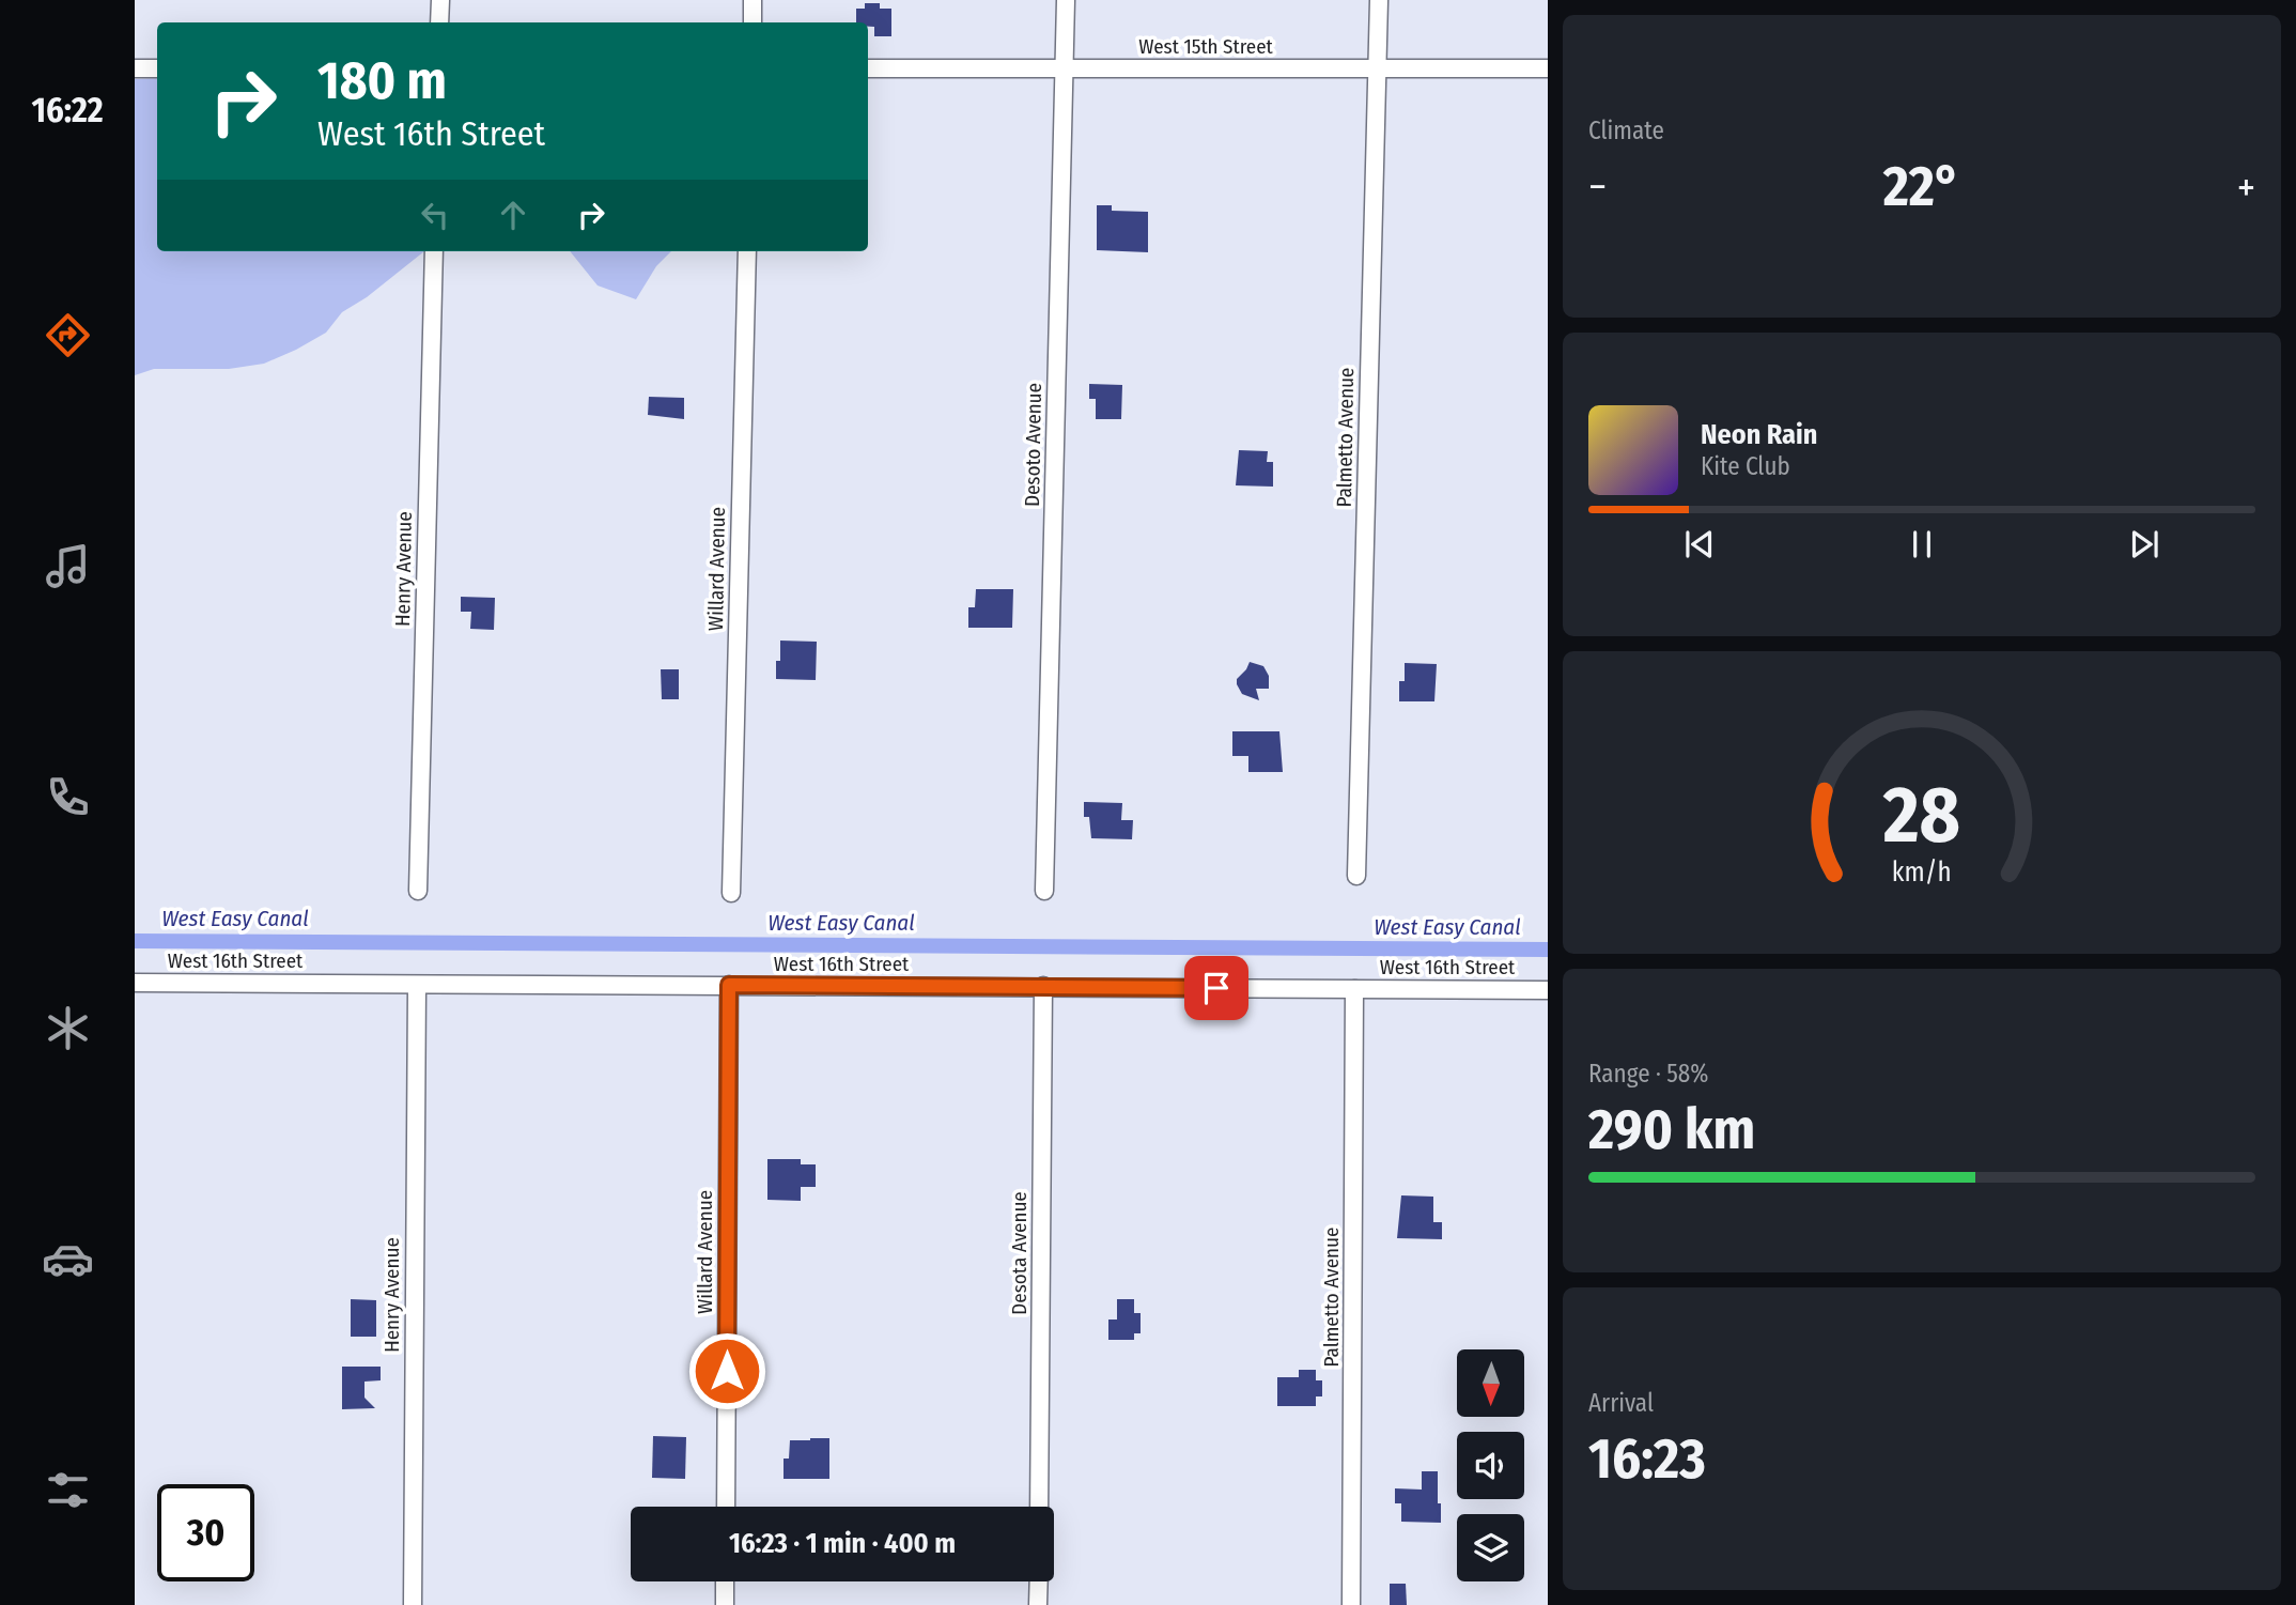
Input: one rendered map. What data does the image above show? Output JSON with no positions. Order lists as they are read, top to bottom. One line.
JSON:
{"streets":{"street":["West 15th Street","Palmetto Avenue","Desoto Avenue","Henry Avenue","Willard Avenue","West 16th Street","Desota Avenue"]},"crossings":[["West 15th Street","Palmetto Avenue"],["West 15th Street","Desoto Avenue"],["Palmetto Avenue","West 16th Street"],["Henry Avenue","West 16th Street"],["Willard Avenue","West 16th Street"],["West 16th Street","Desota Avenue"]],"water":["West Easy Canal"],"north":"bottom","page":{"tabs":"16:22","tile":["Climate",["Range · 58%","290 km"],["Arrival","16:23"]],"turn":["180 m","West 16th Street"],"heat":["−","22°","+"],"song":["Neon Rain","Kite Club"],"limit":"30","trip":"16:23 · 1 min · 400 m","gauge":["28","km/h"]}}
